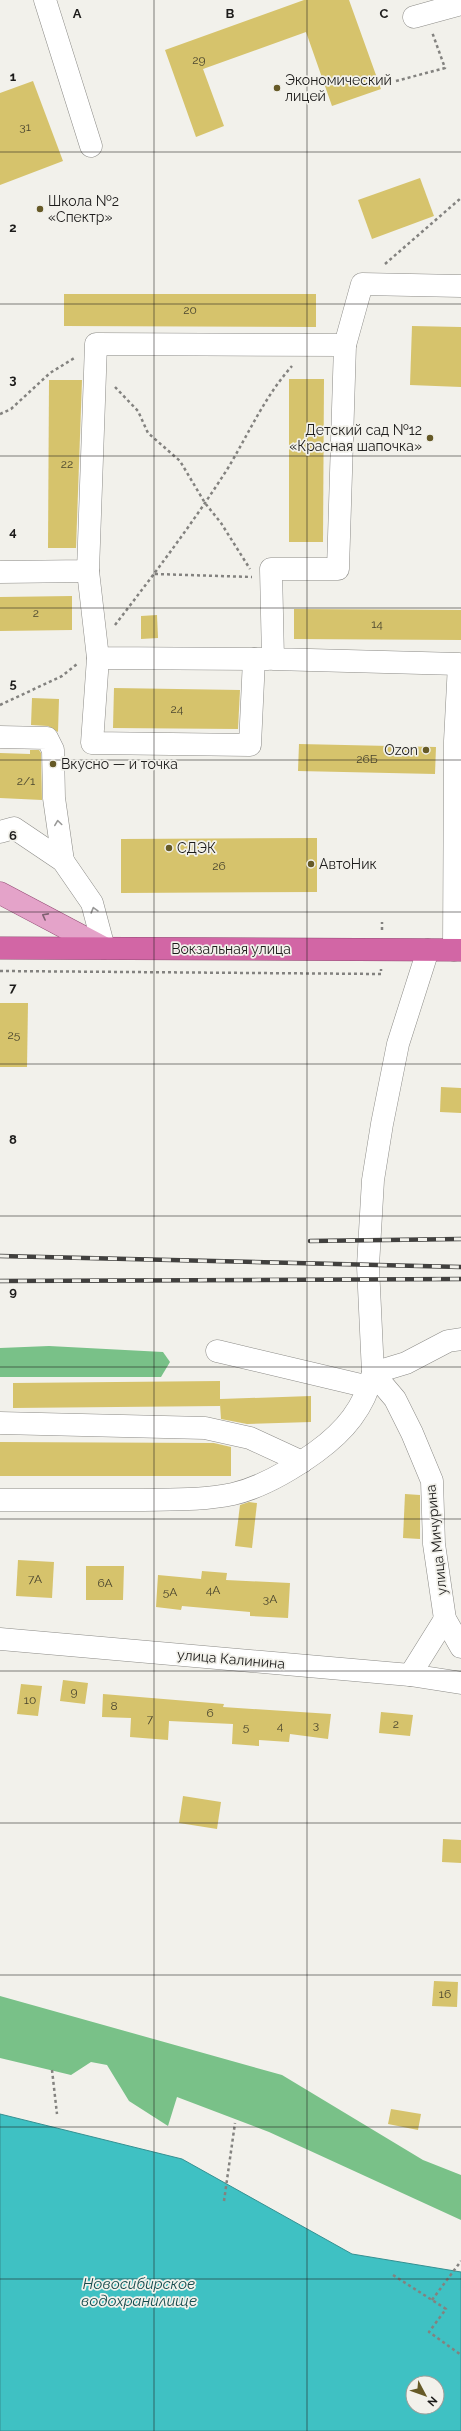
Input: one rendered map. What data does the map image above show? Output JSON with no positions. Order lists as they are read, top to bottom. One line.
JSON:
{"streets":{"highway":["Вокзальная улица"],"street":["улица Мичурина","улица Калинина"]},"water":["Новосибирское водохранилище"],"places":["Экономический лицей","Школа №2 «Спектр»","Детский сад №12 «Красная шапочка»","Ozon","Вкусно — и точка","СДЭК","АвтоНик"],"house_numbers":["29","31","20","22","2","14","24","26Б","2/1","26","25","7А","6А","4А","5А","3А","9","10","8","6","7","2","3","4","5","16"],"north":"bottom right","grid":{"columns":["A","B","C"],"rows":["1","2","3","4","5","6","7","8","9"]}}
